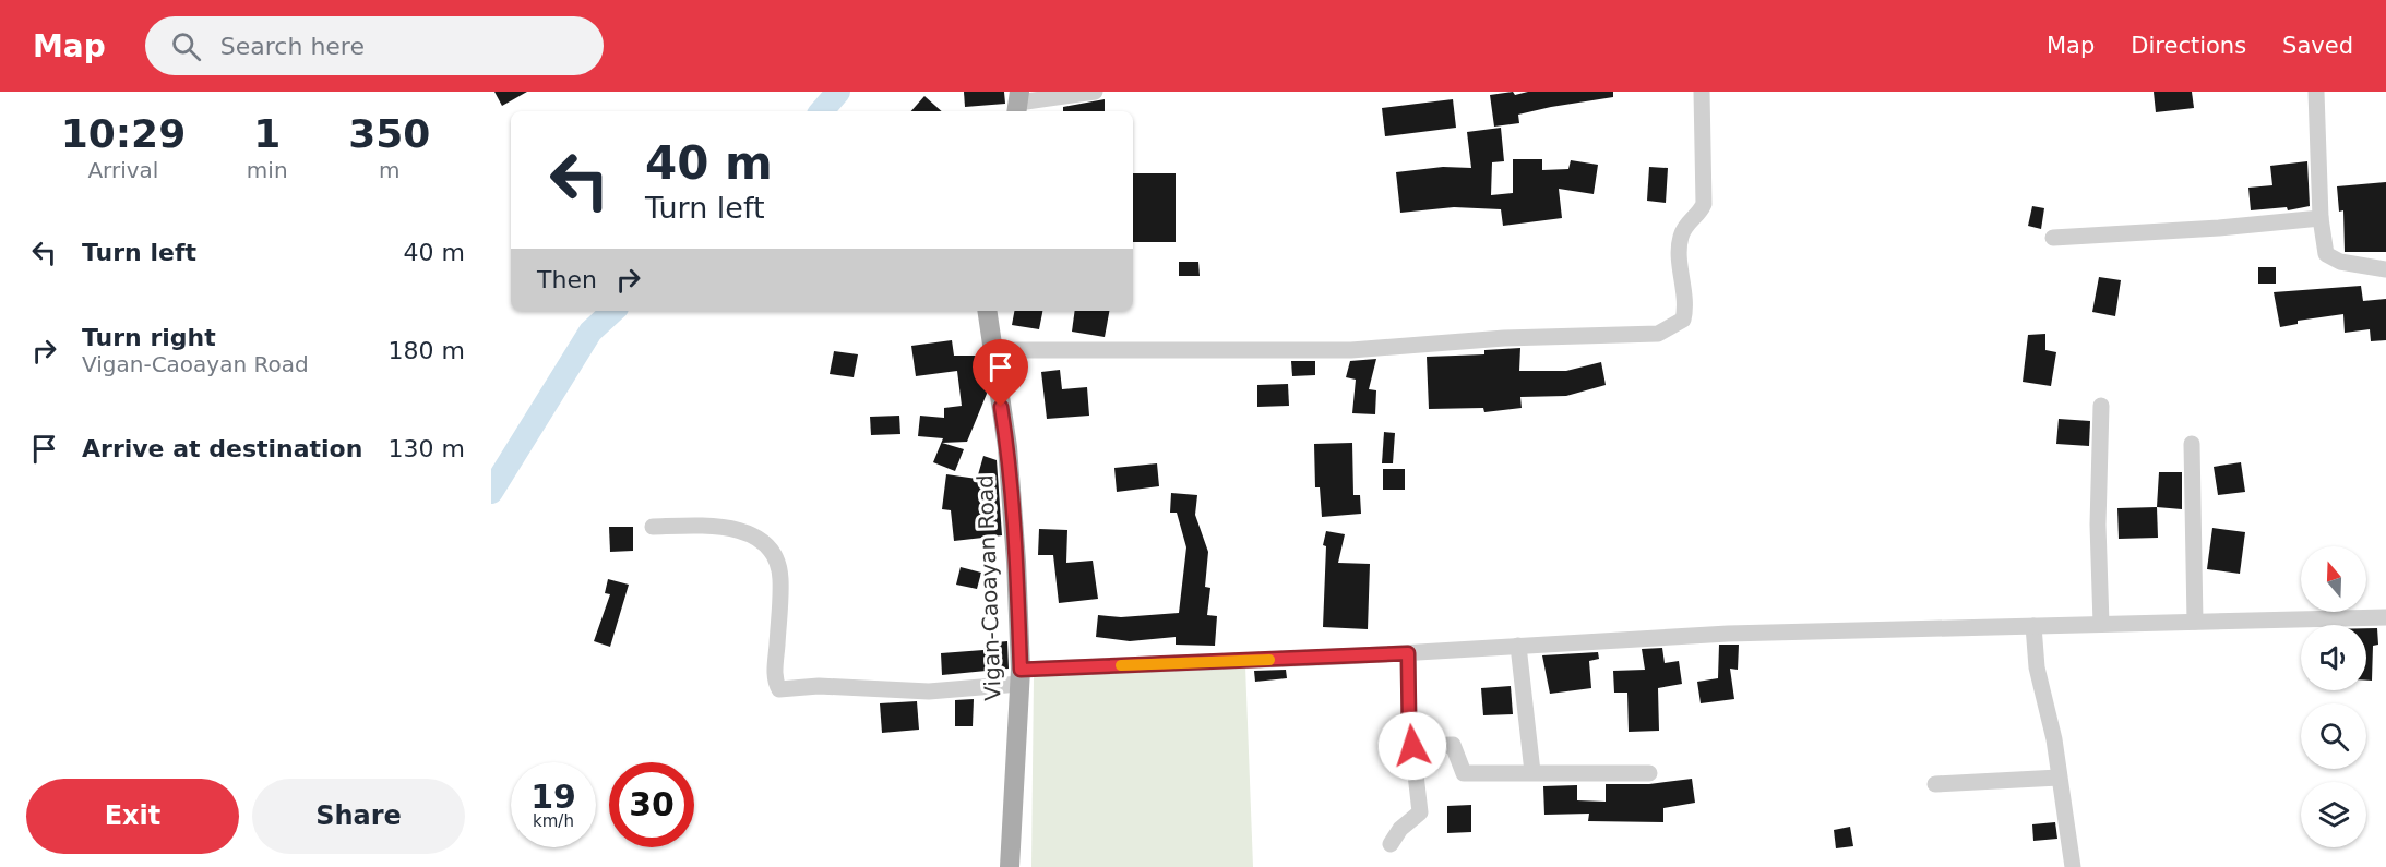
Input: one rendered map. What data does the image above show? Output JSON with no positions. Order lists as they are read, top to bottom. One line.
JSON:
{"streets":{"main road":["Vigan-Caoayan Road"]},"north":"top","page":{"header":"Map","search":"Search here","nav":["Map","Directions","Saved"],"eta":["10:29","Arrival","1","min","350","m"],"turn":["40 m","Turn left"],"list":[{"name":"Turn left","value":"40 m"},{"name":"Turn right","note":"Vigan-Caoayan Road","value":"180 m"},{"name":"Arrive at destination","value":"130 m"}],"then":"Then","speed":"19 km/h","limit":"30","buttons":["Exit","Share"]}}
